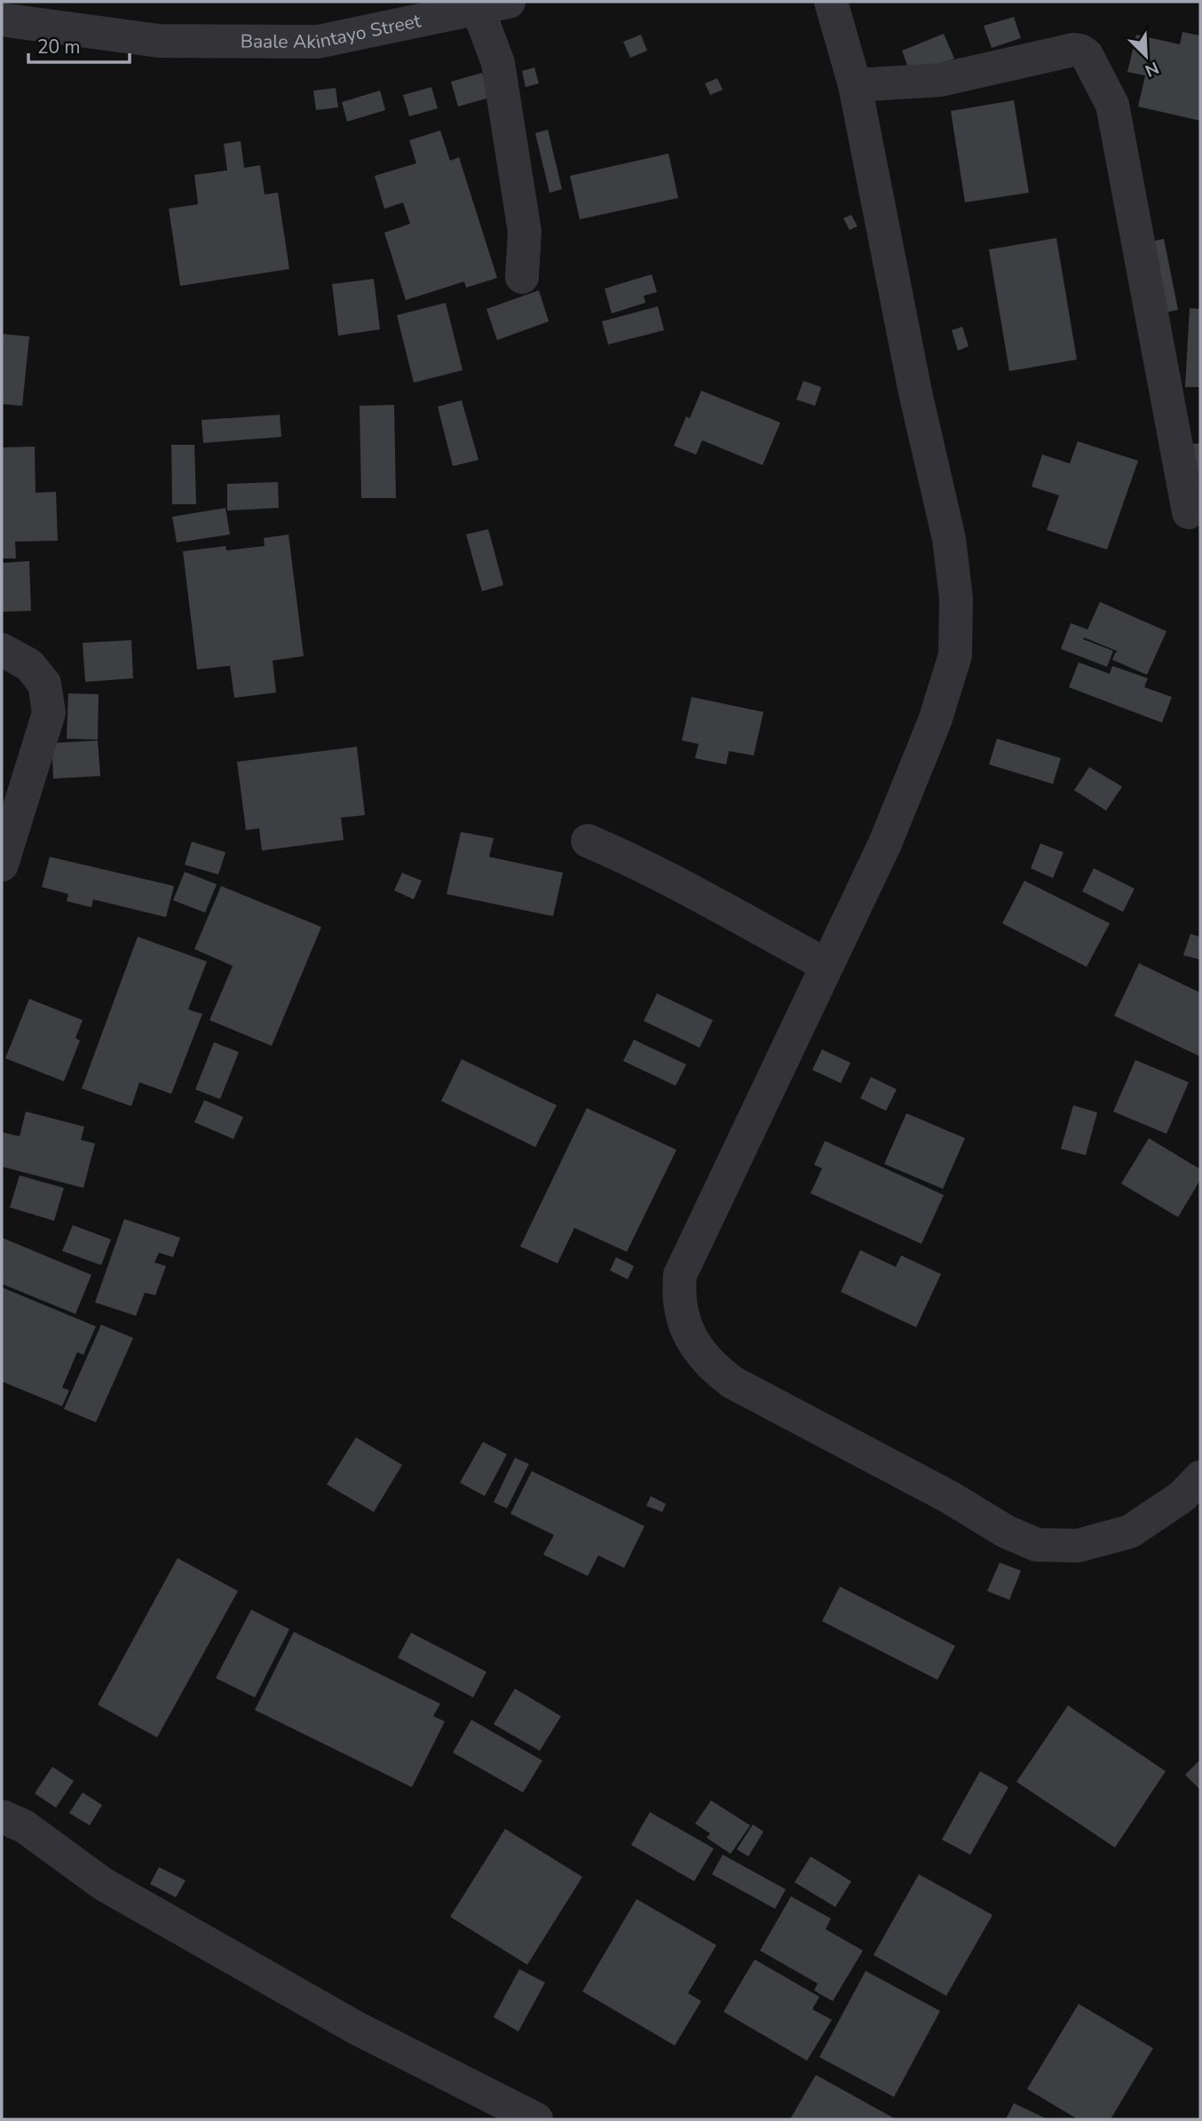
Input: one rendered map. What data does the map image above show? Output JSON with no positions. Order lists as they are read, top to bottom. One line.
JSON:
{"streets":{"street":["Baale Akintayo Street"]},"scale_bar":"20 m","north":"bottom right"}
